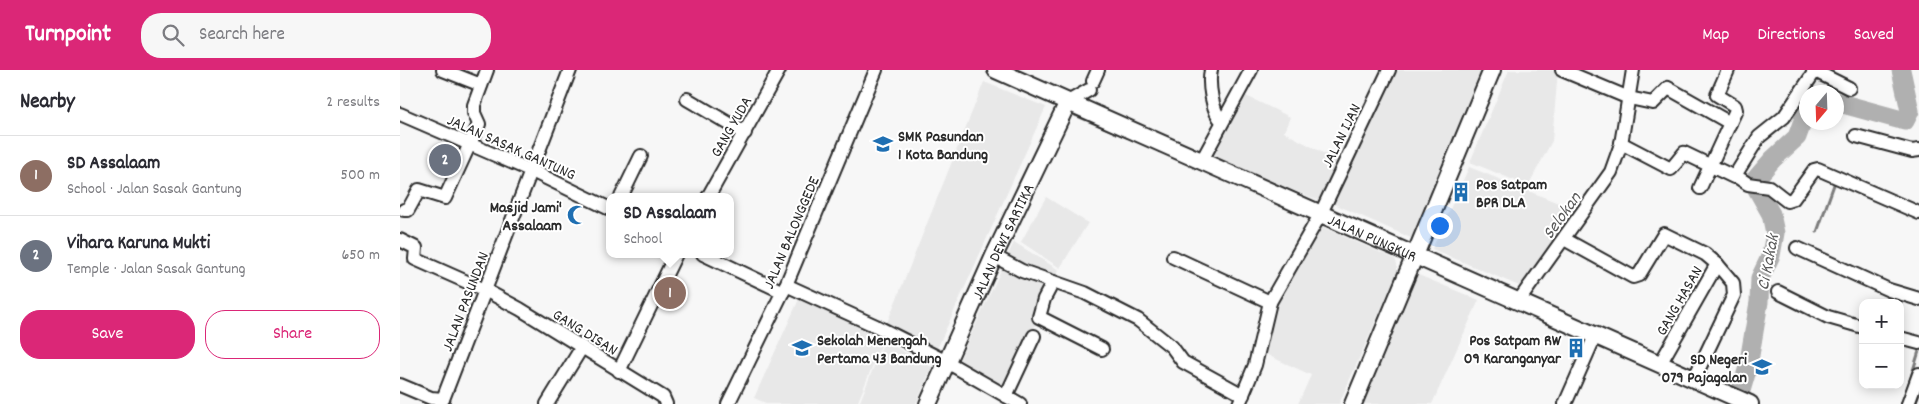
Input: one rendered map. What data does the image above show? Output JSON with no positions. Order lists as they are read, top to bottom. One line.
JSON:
{"streets":{"main road":["JALAN PUNGKUR","JALAN DEWI SARTIKA"],"street":["GANG YUDA","JALAN IJAN","JALAN SASAK GANTUNG","JALAN BALONGGEDE","GANG HASAN","JALAN PASUNDAN","GANG DISAN"]},"crossings":[["JALAN IJAN","JALAN PUNGKUR"],["JALAN SASAK GANTUNG","JALAN PASUNDAN"],["JALAN PUNGKUR","JALAN DEWI SARTIKA"],["JALAN PUNGKUR","GANG HASAN"],["JALAN PASUNDAN","GANG DISAN"]],"water":["Selokan","Ci Kakak"],"places":{"school or university":["SMK Pasundan 1 Kota Bandung","Sekolah Menengah Pertama 43 Bandung","SD Negeri 079 Pajagalan"],"building":["Pos Satpam BPR DLA","Pos Satpam RW 09 Karanganyar"],"mosque":["Masjid Jami' Assalaam"]},"north":"bottom","page":{"header":"Turnpoint","search":"Search here","nav":["Map","Directions","Saved"],"heading":["Nearby","2 results"],"list":[{"mark":"1","name":"SD Assalaam","note":"School · Jalan Sasak Gantung","value":"500 m"},{"mark":"2","name":"Vihara Karuna Mukti","note":"Temple · Jalan Sasak Gantung","value":"650 m"}],"pins":["2","1"],"popup":["SD Assalaam","School"],"buttons":["Save","Share"],"map_buttons":["+","−"]}}
